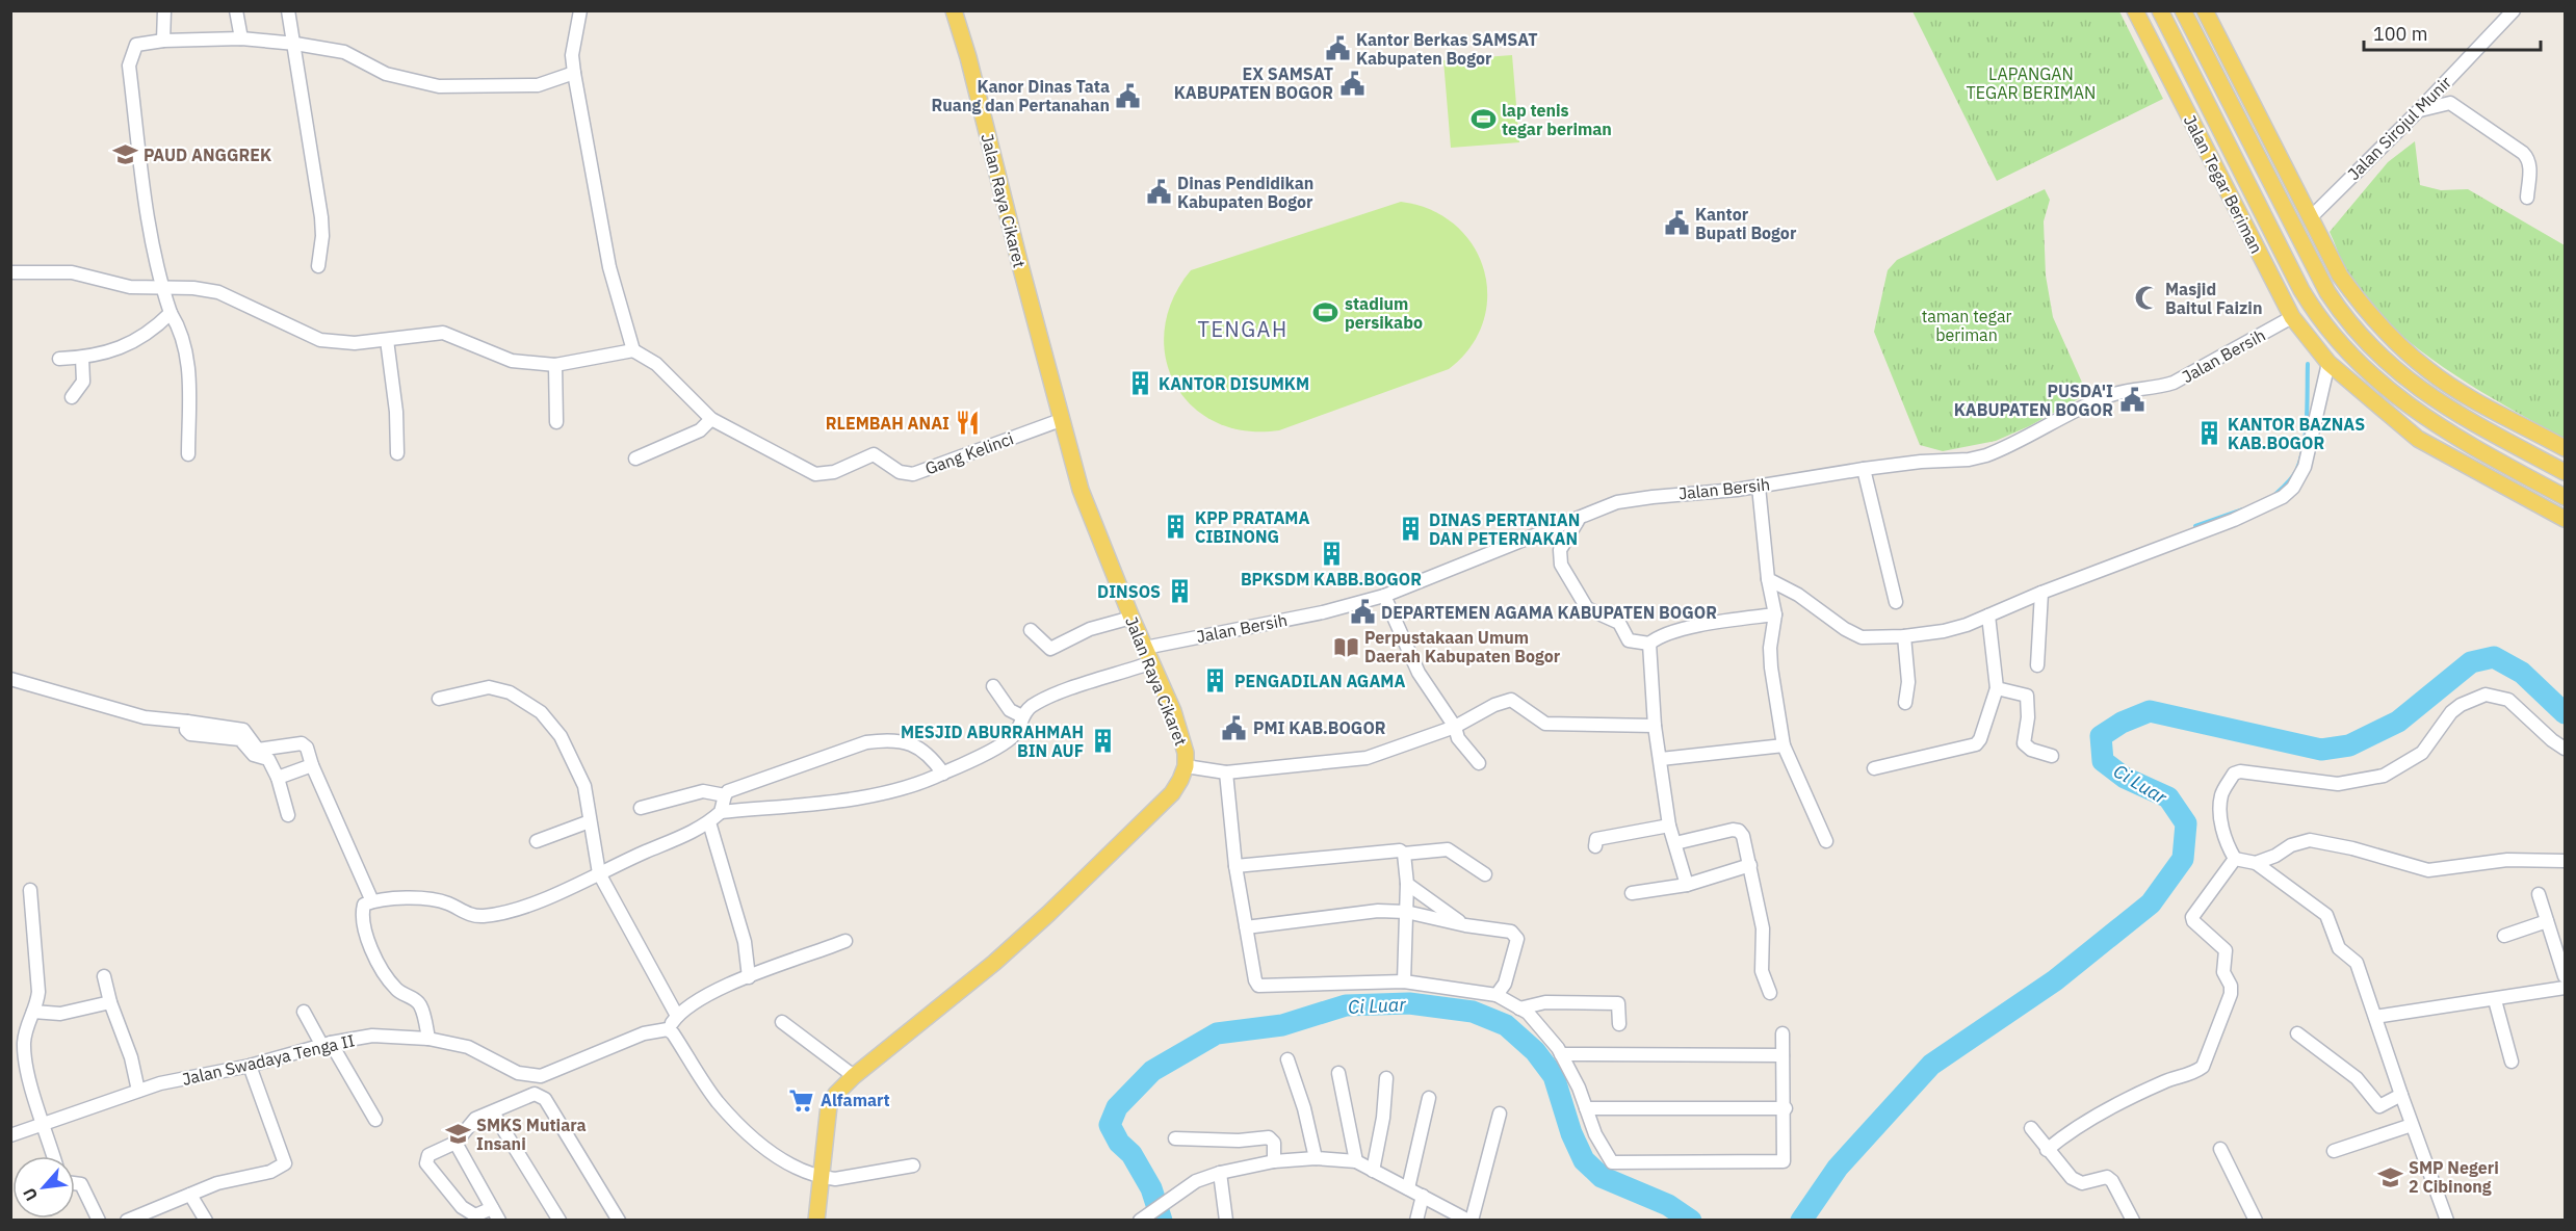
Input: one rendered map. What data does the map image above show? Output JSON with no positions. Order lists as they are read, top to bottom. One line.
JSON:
{"streets":{"main road":["Jalan Tegar Beriman","Jalan Raya Cikaret"],"street":["Jalan Sirojul Munir","Jalan Bersih","Gang Kelinci","Jalan Swadaya Tenga II"]},"crossings":[["Jalan Tegar Beriman","Jalan Bersih"],["Jalan Raya Cikaret","Jalan Bersih"],["Jalan Raya Cikaret","Gang Kelinci"]],"districts":["TENGAH"],"water":["Ci Luar"],"parks":["LAPANGAN TEGAR BERIMAN","taman tegar beriman"],"places":{"public building":["Kantor Berkas SAMSAT Kabupaten Bogor","EX SAMSAT KABUPATEN BOGOR","Kanor Dinas Tata Ruang dan Pertanahan","Dinas Pendidikan Kabupaten Bogor","Kantor Bupati Bogor","PUSDA'I KABUPATEN BOGOR","DEPARTEMEN AGAMA KABUPATEN BOGOR","PMI KAB.BOGOR"],"sports":["lap tenis tegar beriman","stadium persikabo"],"school or university":["PAUD ANGGREK","SMKS Mutiara Insani","SMP Negeri 2 Cibinong"],"mosque":["Masjid Baitul Faizin"],"building":["KANTOR DISUMKM","KANTOR BAZNAS KAB.BOGOR","KPP PRATAMA CIBINONG","DINAS PERTANIAN DAN PETERNAKAN","BPKSDM KABB.BOGOR","DINSOS","PENGADILAN AGAMA","MESJID ABURRAHMAH BIN AUF"],"restaurant":["RLEMBAH ANAI"],"library":["Perpustakaan Umum Daerah Kabupaten Bogor"],"supermarket":["Alfamart"]},"scale_bar":"100 m","north":"bottom left"}
